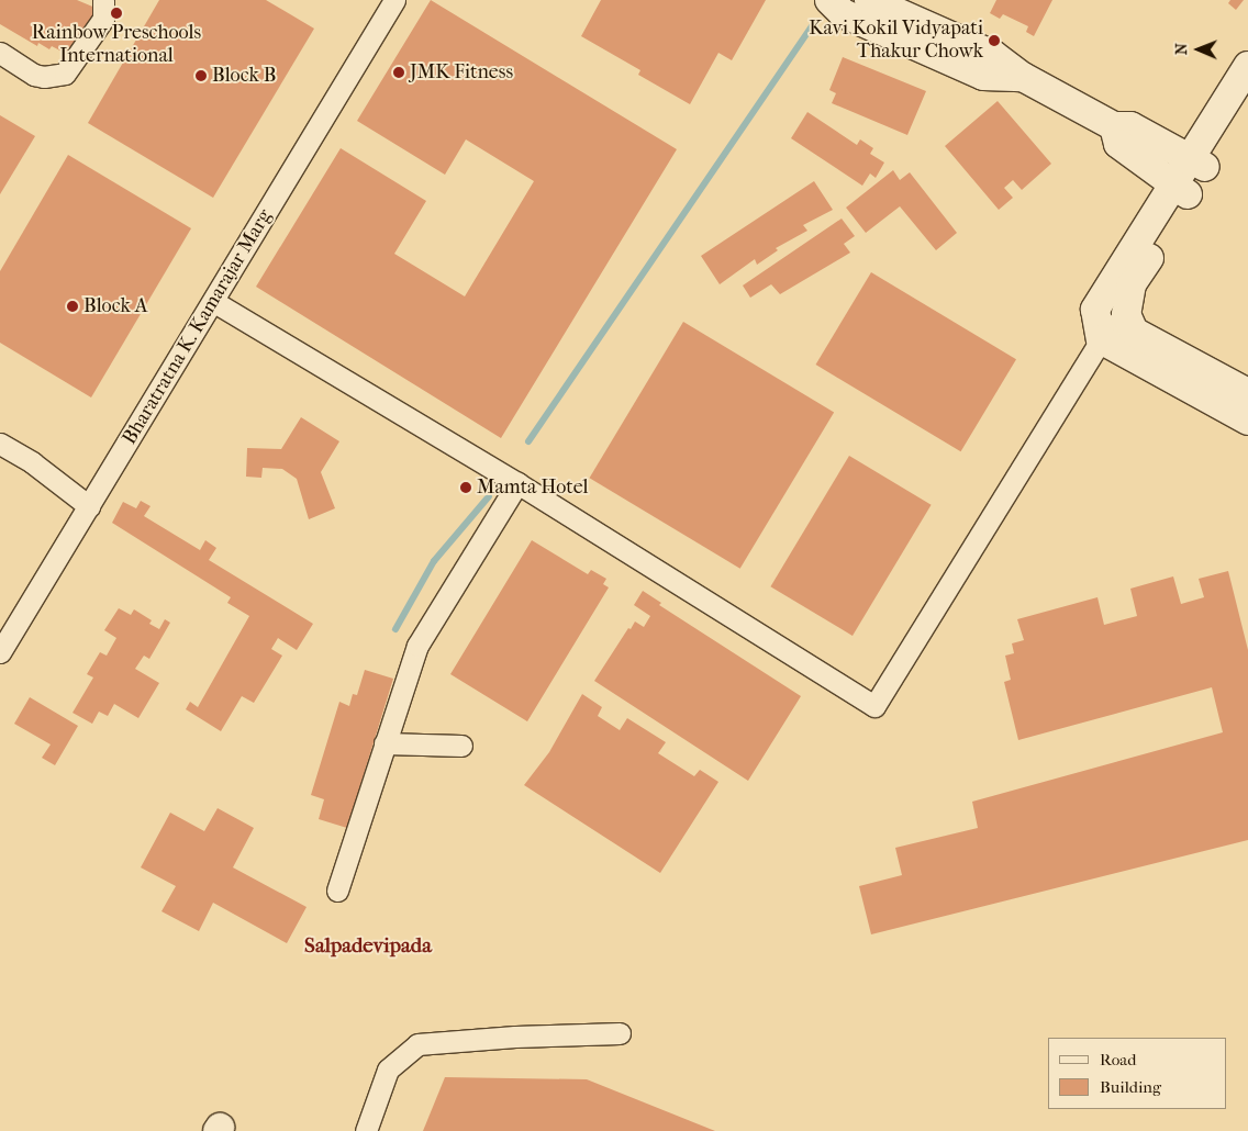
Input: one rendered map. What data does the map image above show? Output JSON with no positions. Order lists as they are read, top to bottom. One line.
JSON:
{"streets":{"street":["Bharatratna K. Kamarajar Marg"]},"districts":["Salpadevipada"],"places":["Rainbow Preschools International","Kavi Kokil Vidyapati Thakur Chowk","JMK Fitness","Block B","Block A","Mamta Hotel"],"legend":["Road","Building"],"north":"left"}
